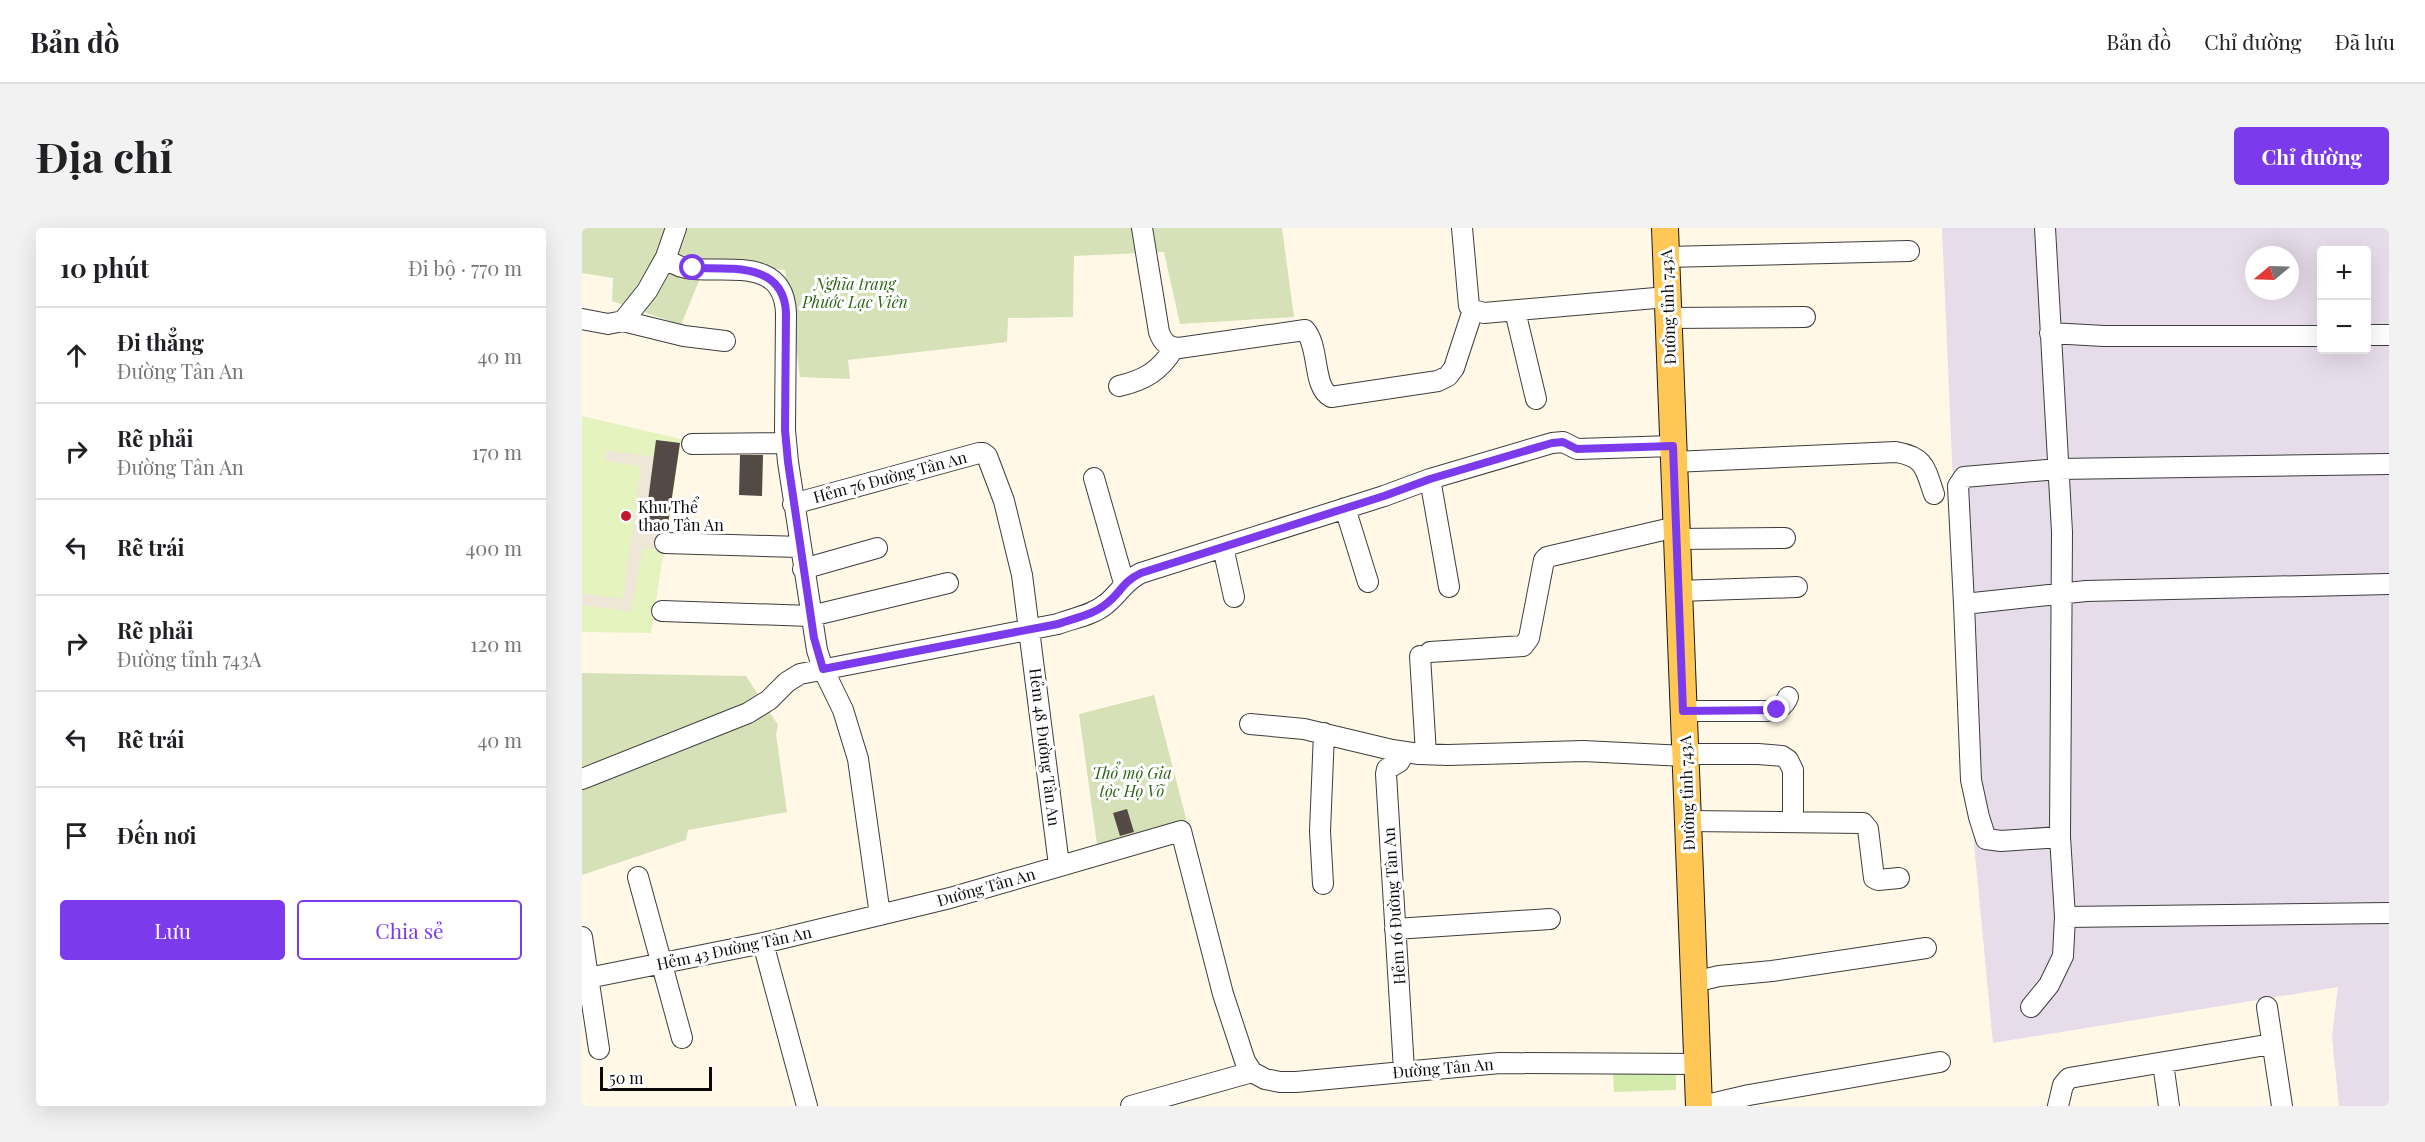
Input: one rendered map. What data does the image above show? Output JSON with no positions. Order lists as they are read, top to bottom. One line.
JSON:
{"streets":{"main road":["Đường tỉnh 743A"],"street":["Hẻm 76 Đường Tân An","Hẻm 48 Đường Tân An","Đường Tân An","Hẻm 16 Đường Tân An","Hẻm 43 Đường Tân An"]},"crossings":[["Đường tỉnh 743A","Đường Tân An"],["Hẻm 76 Đường Tân An","Hẻm 48 Đường Tân An"],["Hẻm 48 Đường Tân An","Đường Tân An"],["Đường Tân An","Hẻm 16 Đường Tân An"],["Đường Tân An","Hẻm 43 Đường Tân An"]],"parks":["Nghĩa trang Phước Lạc Viên","Thổ mộ Gia tộc Họ Võ"],"places":["Khu Thể thao Tân An"],"scale_bar":"50 m","north":"left","page":{"header":"Bản đồ","nav":["Bản đồ","Chỉ đường","Đã lưu"],"buttons":["Chỉ đường",["Lưu","Chia sẻ"]],"title":"Địa chỉ","heading":["10 phút","Đi bộ · 770 m"],"map_buttons":["+","−"],"list":[["Đi thẳng","Đường Tân An","40 m"],["Rẽ phải","Đường Tân An","170 m"],["Rẽ trái","400 m"],["Rẽ phải","Đường tỉnh 743A","120 m"],["Rẽ trái","40 m"],"Đến nơi"],"scale":"50 m"}}
